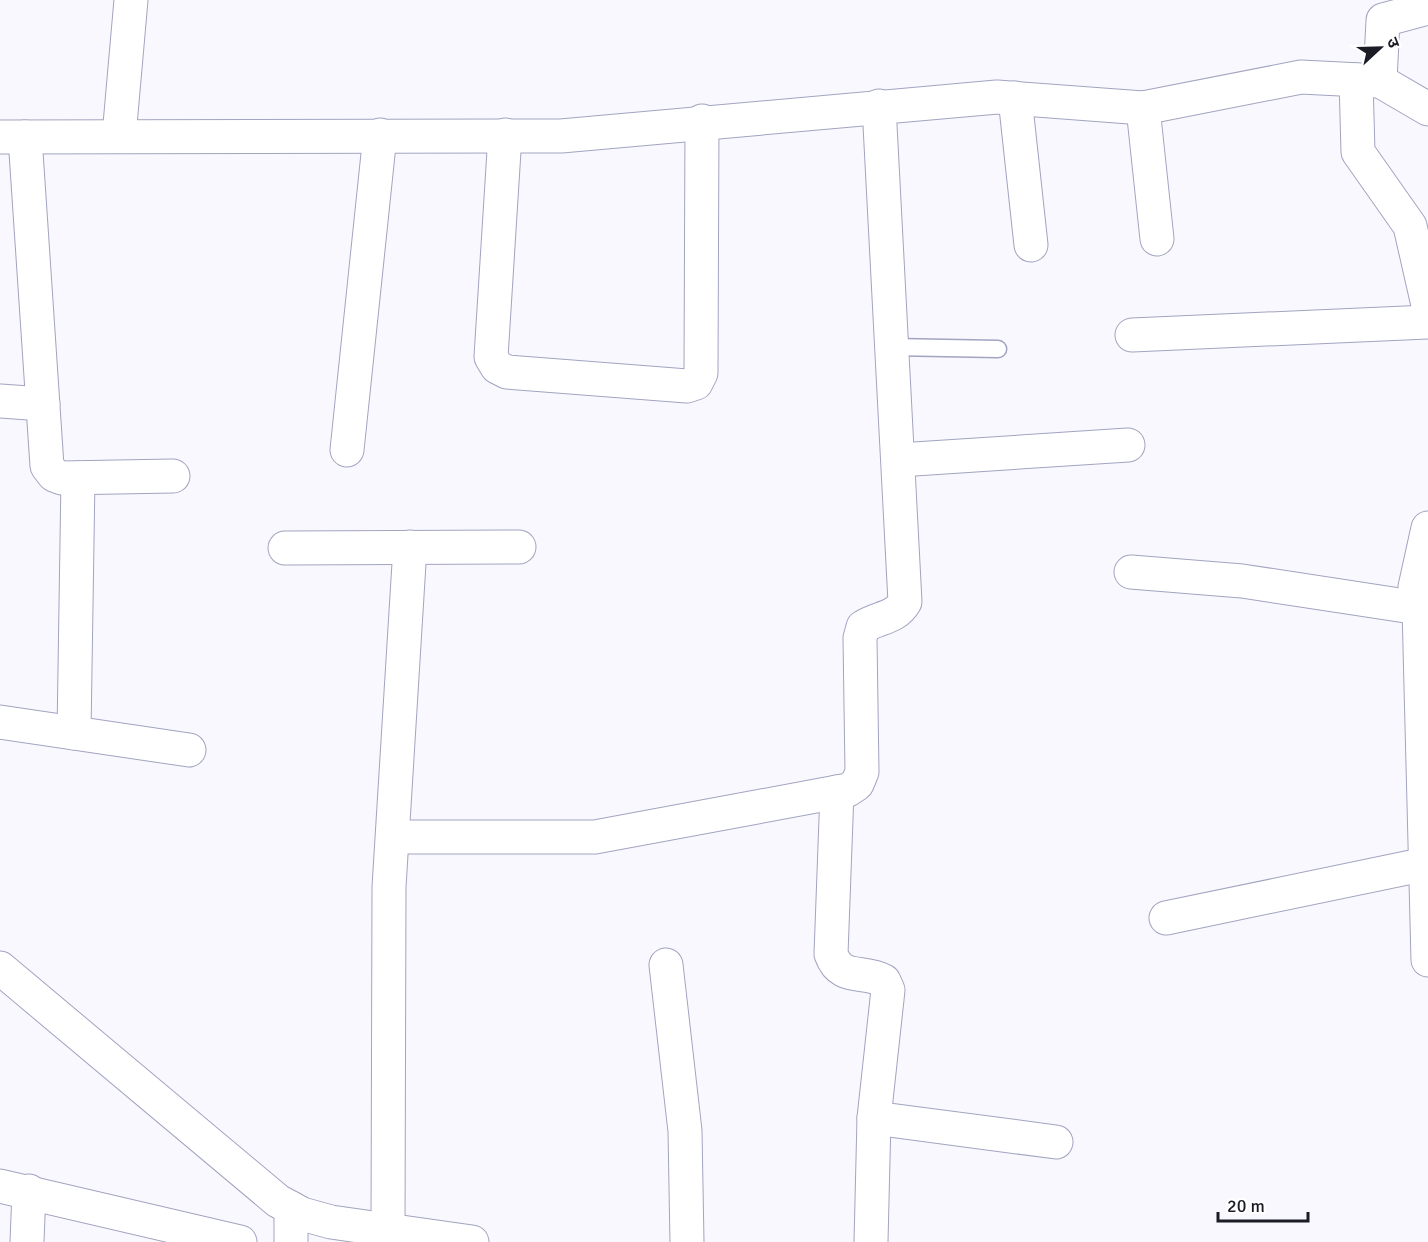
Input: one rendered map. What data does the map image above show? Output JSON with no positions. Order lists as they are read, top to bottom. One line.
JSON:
{"scale_bar":"20 m","north":"right"}
